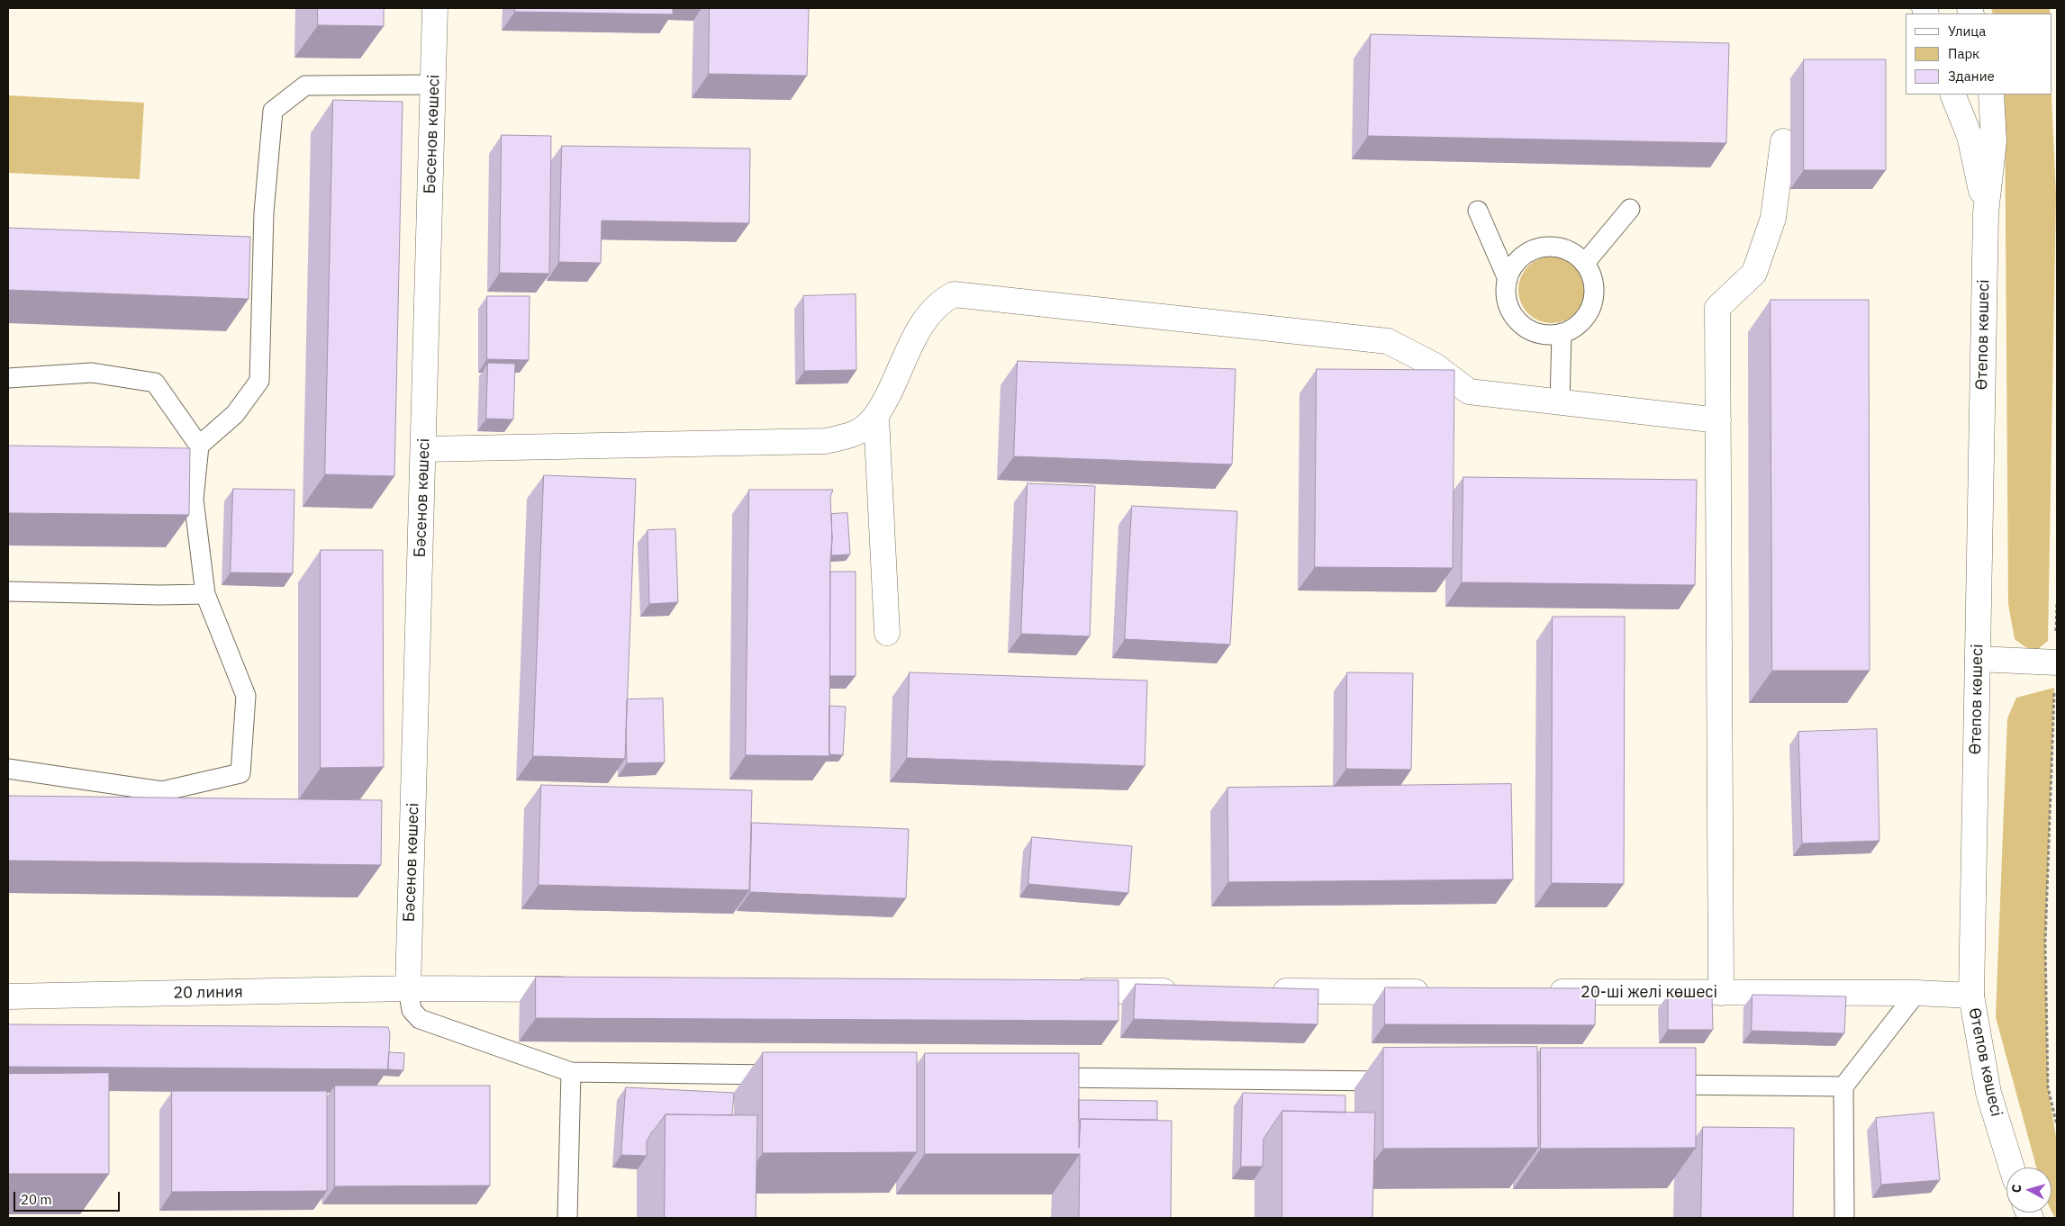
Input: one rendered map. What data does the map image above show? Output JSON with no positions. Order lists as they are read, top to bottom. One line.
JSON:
{"streets":{"street":["Бәсенов көшесі","Өтепов көшесі","20 линия","20-ші желі көшесі"]},"crossings":[["Бәсенов көшесі","20 линия"],["Өтепов көшесі","20-ші желі көшесі"]],"legend":["Улица","Парк","Здание"],"scale_bar":"20 m","north":"left"}
